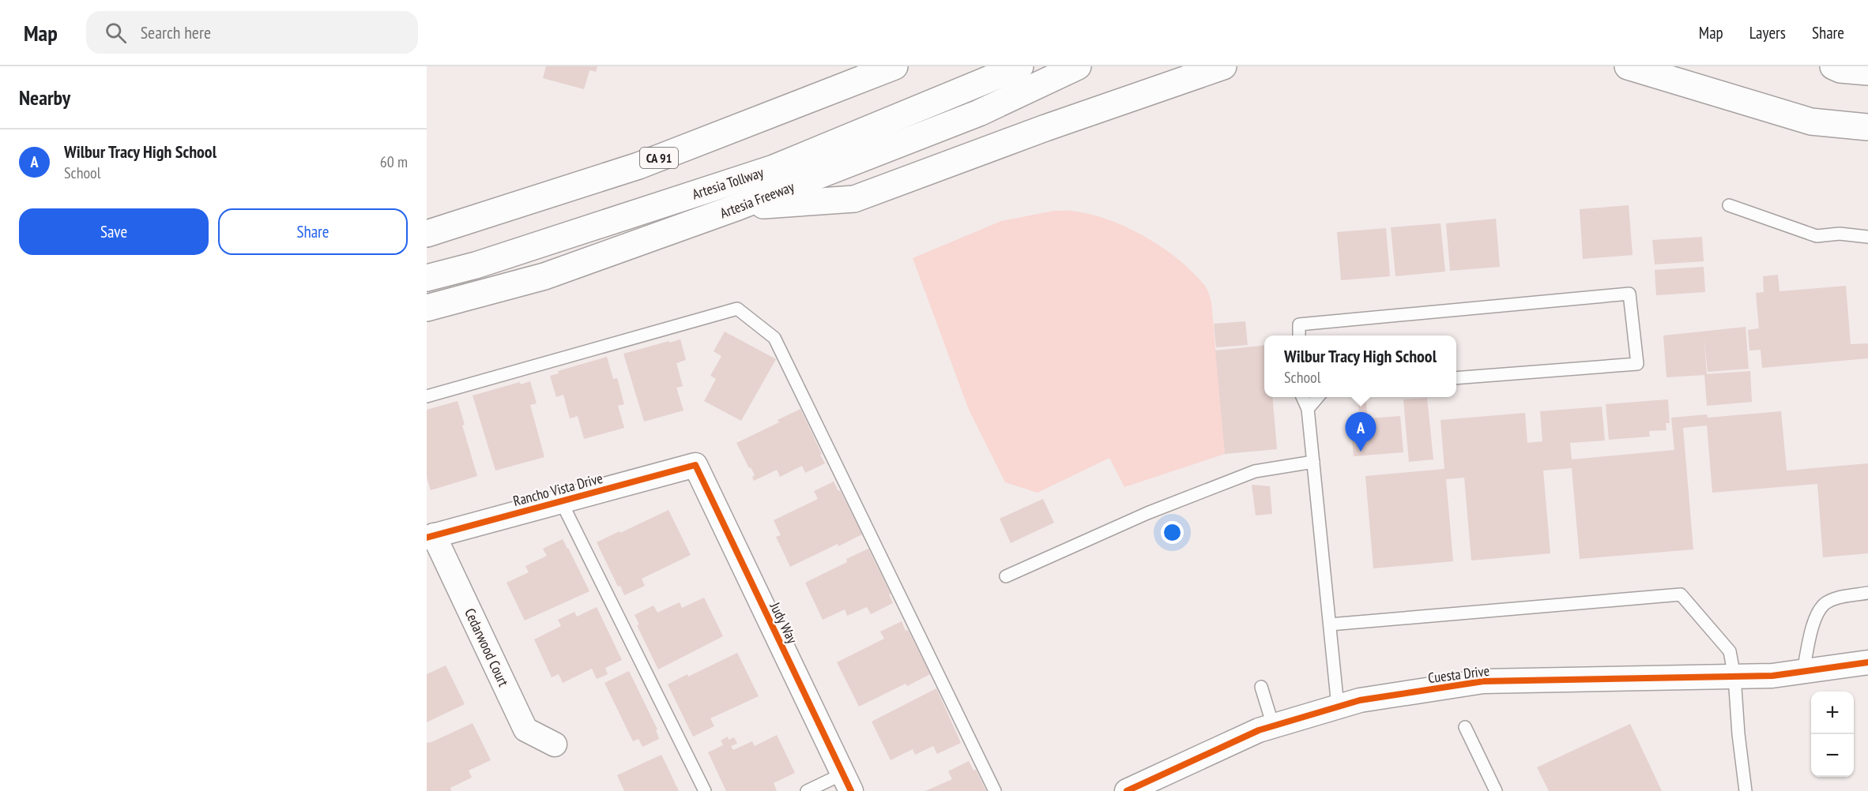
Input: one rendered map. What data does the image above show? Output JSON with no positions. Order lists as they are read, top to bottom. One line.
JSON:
{"streets":{"highway":["CA 91","Artesia Tollway","Artesia Freeway"],"street":["Rancho Vista Drive","Judy Way","Cedarwood Court","Cuesta Drive"]},"crossings":[["Rancho Vista Drive","Judy Way"],["Rancho Vista Drive","Cedarwood Court"]],"page":{"header":"Map","search":"Search here","nav":["Map","Layers","Share"],"heading":"Nearby","list":[{"mark":"A","name":"Wilbur Tracy High School","note":"School","value":"60 m"}],"buttons":["Save","Share"],"popup":["Wilbur Tracy High School","School"],"pins":"A","map_buttons":["+","−"]}}
